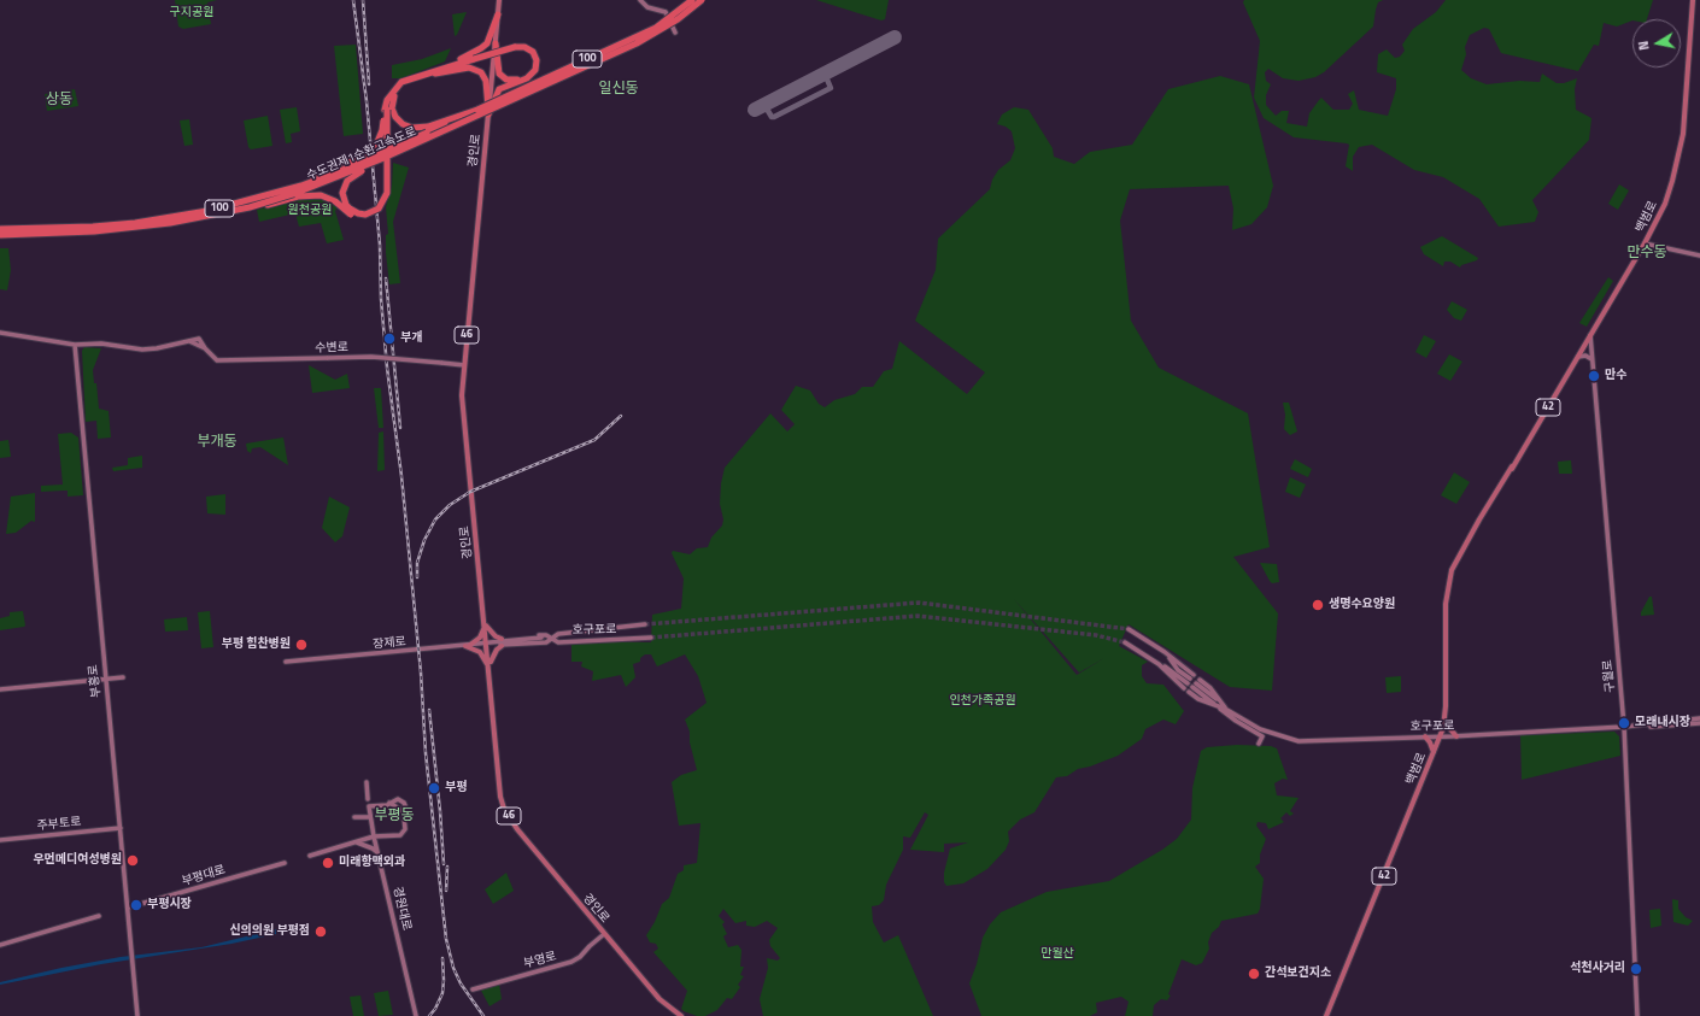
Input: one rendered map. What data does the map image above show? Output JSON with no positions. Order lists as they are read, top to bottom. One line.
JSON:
{"streets":{"highway":["100","수도권제1순환고속도로"],"main road":["경인로","백범로","46","수변로","42","호구포로","장제로","구월로","부흥로","주부토로","부평대로","경원대로","부영로"]},"crossings":[["경인로","수변로"],["경인로","장제로"],["경인로","부영로"],["백범로","호구포로"],["백범로","구월로"],["수변로","부흥로"],["호구포로","구월로"],["부흥로","주부토로"],["부흥로","부평대로"]],"districts":["일신동","상동","만수동","부개동","부평동"],"parks":["구지공원","원천공원","인천가족공원","만월산"],"places":["부개","만수","생명수요양원","부평 힘찬병원","모래내시장","부평","우먼메디여성병원","미래항맥외과","부평시장","신의의원 부평점","석천사거리","간석보건지소"],"north":"left"}
